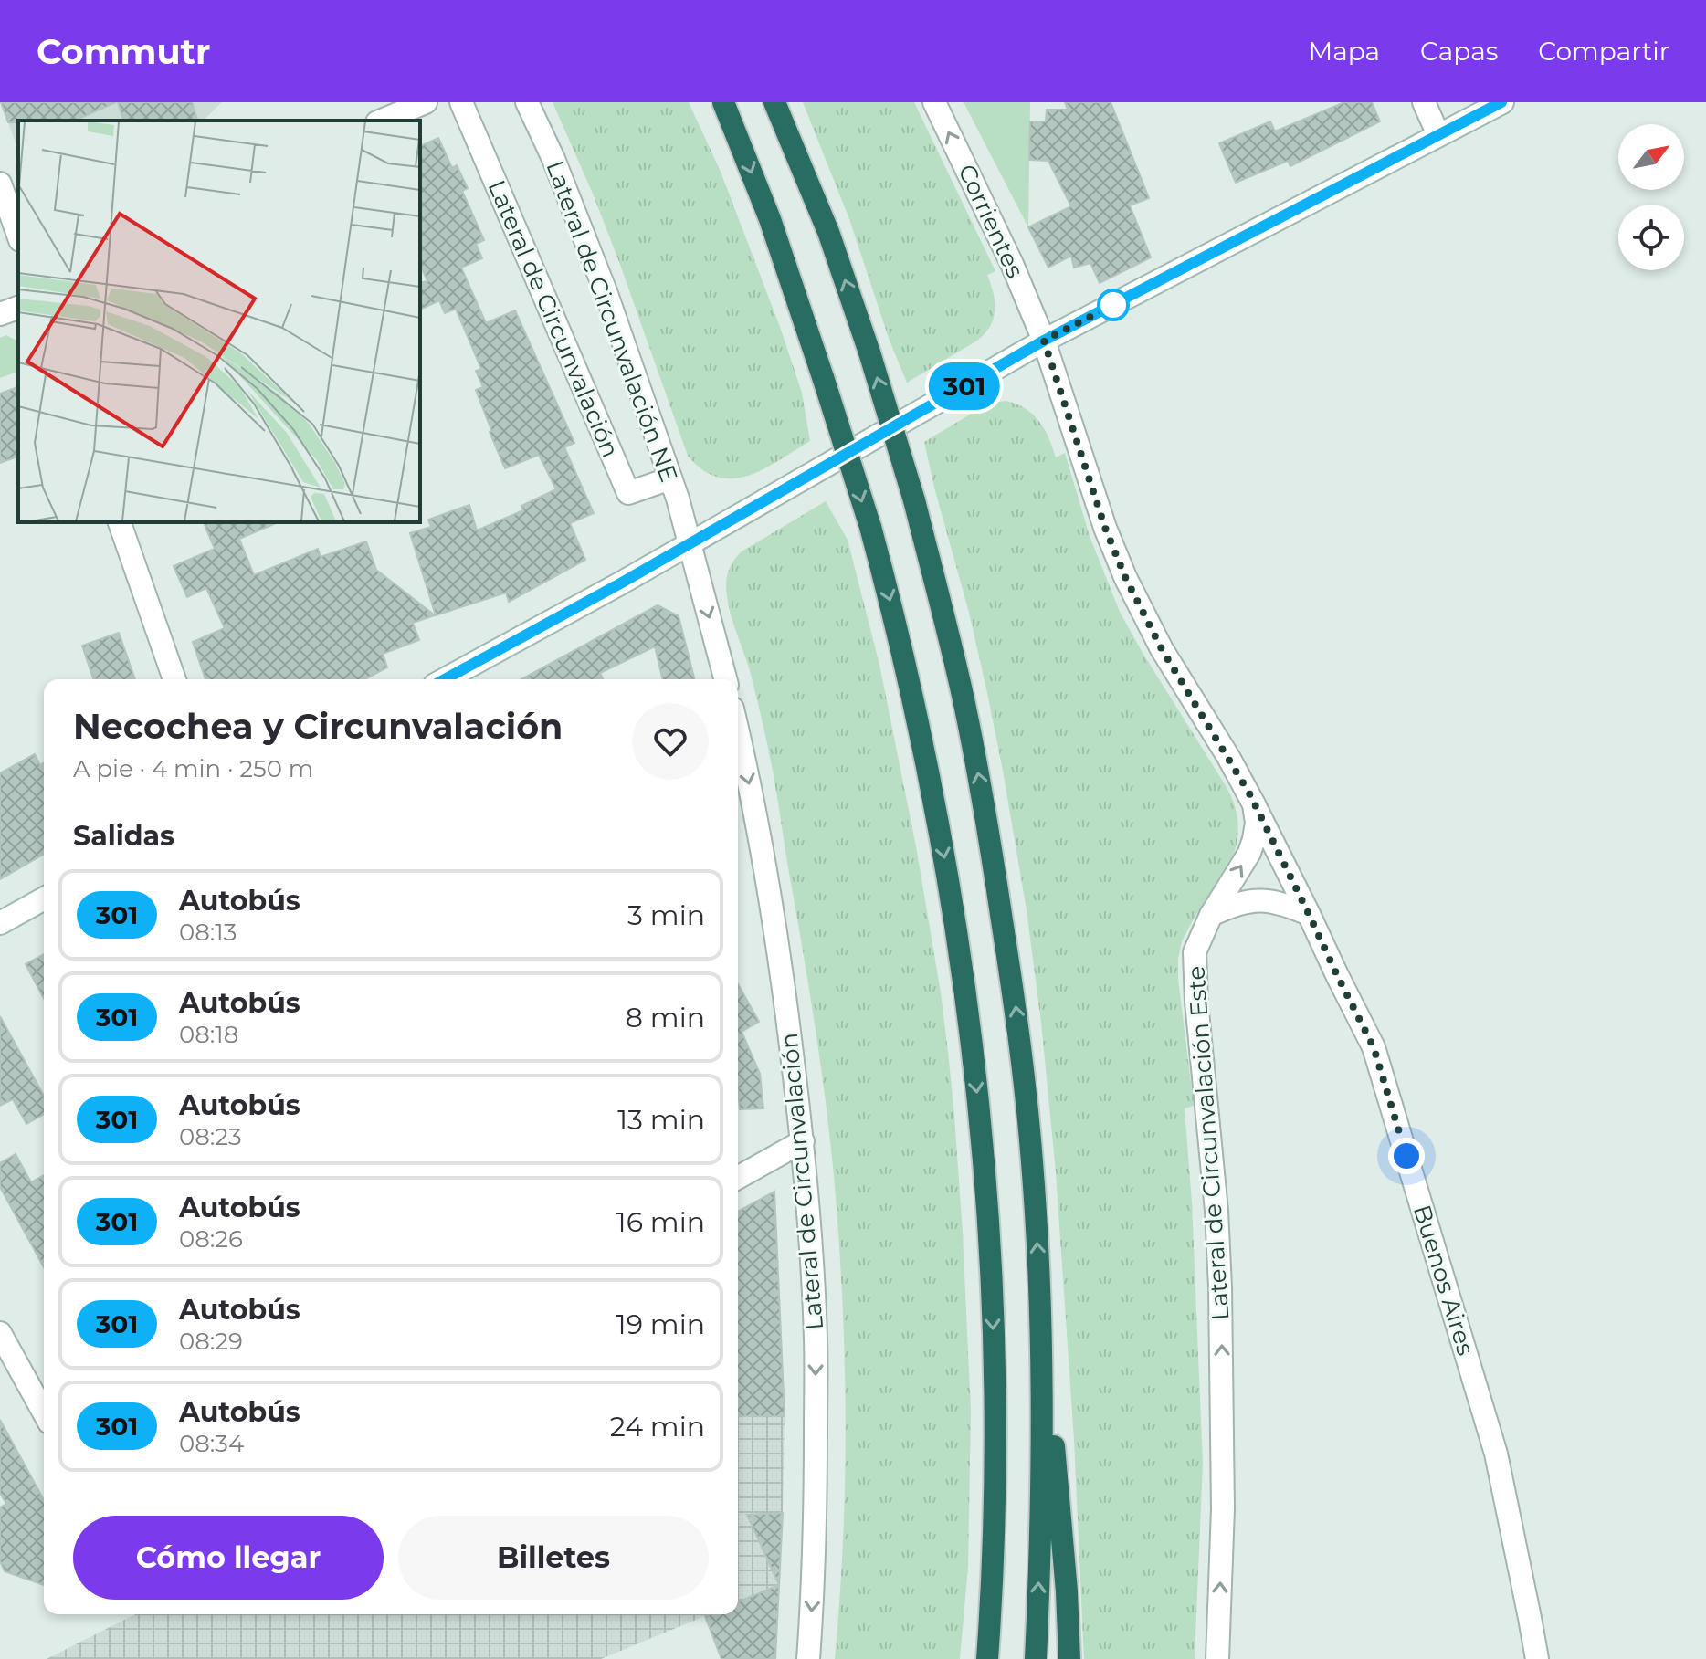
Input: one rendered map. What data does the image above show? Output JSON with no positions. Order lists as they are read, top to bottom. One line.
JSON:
{"streets":{"street":["Corrientes","Lateral de Circunvalación","Lateral de Circunvalación NE","Lateral de Circunvalación Este","Buenos Aires"]},"crossings":[["Corrientes","Lateral de Circunvalación Este"],["Lateral de Circunvalación","Lateral de Circunvalación NE"],["Lateral de Circunvalación Este","Buenos Aires"]],"one_way":["Corrientes","Lateral de Circunvalación","Lateral de Circunvalación Este"],"lines":["bus line 301"],"north":"top right","page":{"header":"Commutr","nav":["Mapa","Capas","Compartir"],"on_map":"301","heading":[["Necochea y Circunvalación","A pie · 4 min · 250 m"],"Salidas"],"list":[{"mark":"301","name":"Autobús","note":"08:13","value":"3 min"},{"mark":"301","name":"Autobús","note":"08:18","value":"8 min"},{"mark":"301","name":"Autobús","note":"08:23","value":"13 min"},{"mark":"301","name":"Autobús","note":"08:26","value":"16 min"},{"mark":"301","name":"Autobús","note":"08:29","value":"19 min"},{"mark":"301","name":"Autobús","note":"08:34","value":"24 min"}],"buttons":["Cómo llegar","Billetes"]}}
